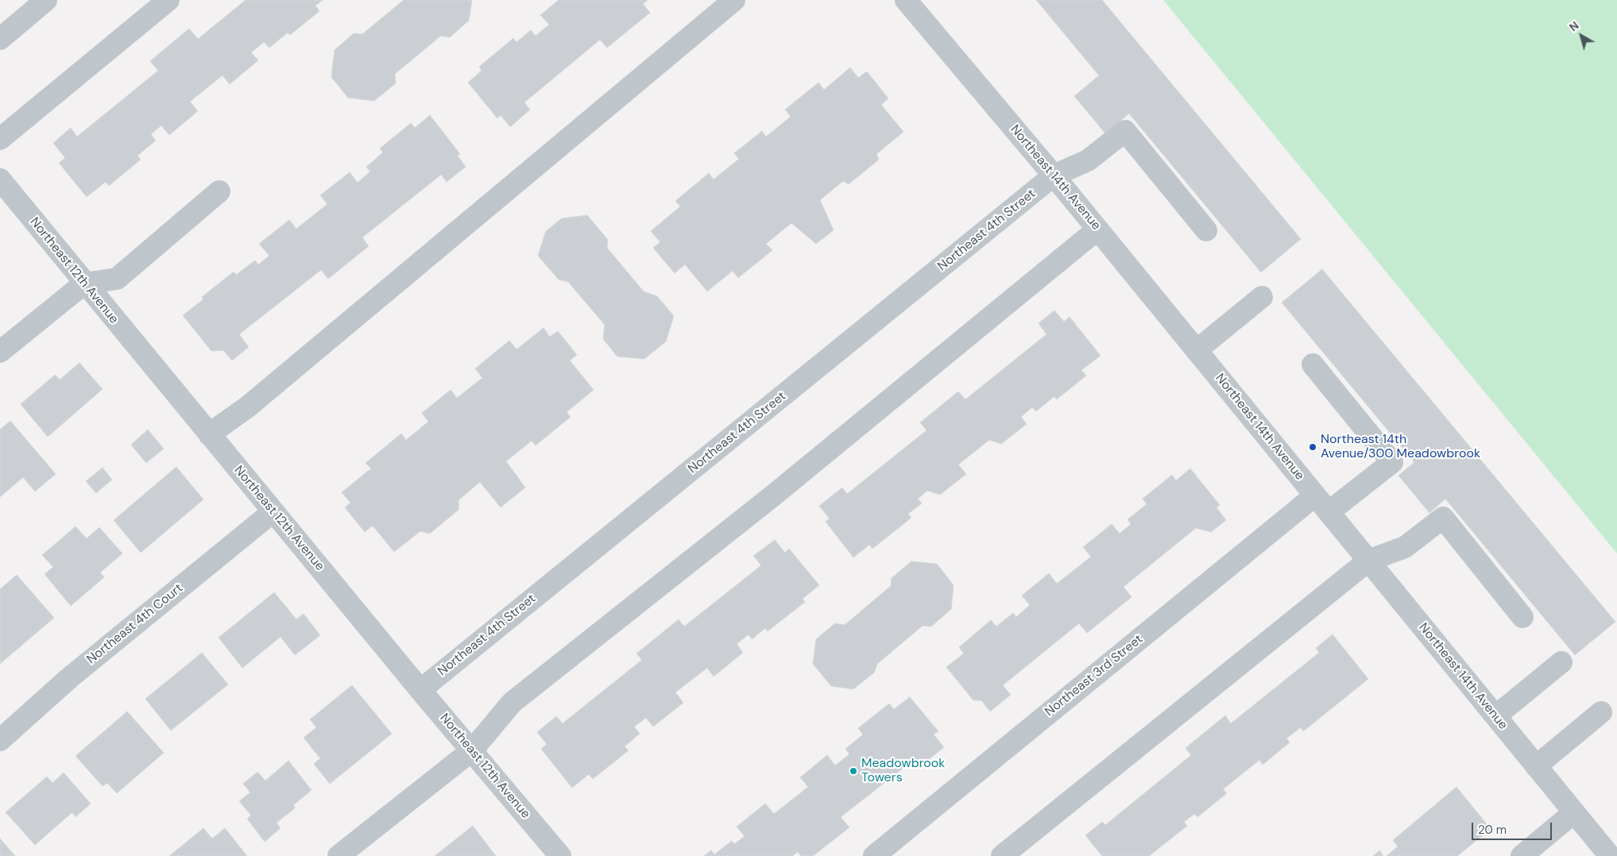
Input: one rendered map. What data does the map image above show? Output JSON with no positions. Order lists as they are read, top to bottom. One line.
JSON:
{"streets":{"street":["Northeast 14th Avenue","Northeast 4th Street","Northeast 12th Avenue","Northeast 4th Court","Northeast 3rd Street"]},"crossings":[["Northeast 14th Avenue","Northeast 4th Street"],["Northeast 14th Avenue","Northeast 3rd Street"],["Northeast 4th Street","Northeast 12th Avenue"],["Northeast 12th Avenue","Northeast 4th Court"]],"places":["Northeast 14th Avenue/300 Meadowbrook","Meadowbrook Towers"],"scale_bar":"20 m","north":"top left"}
